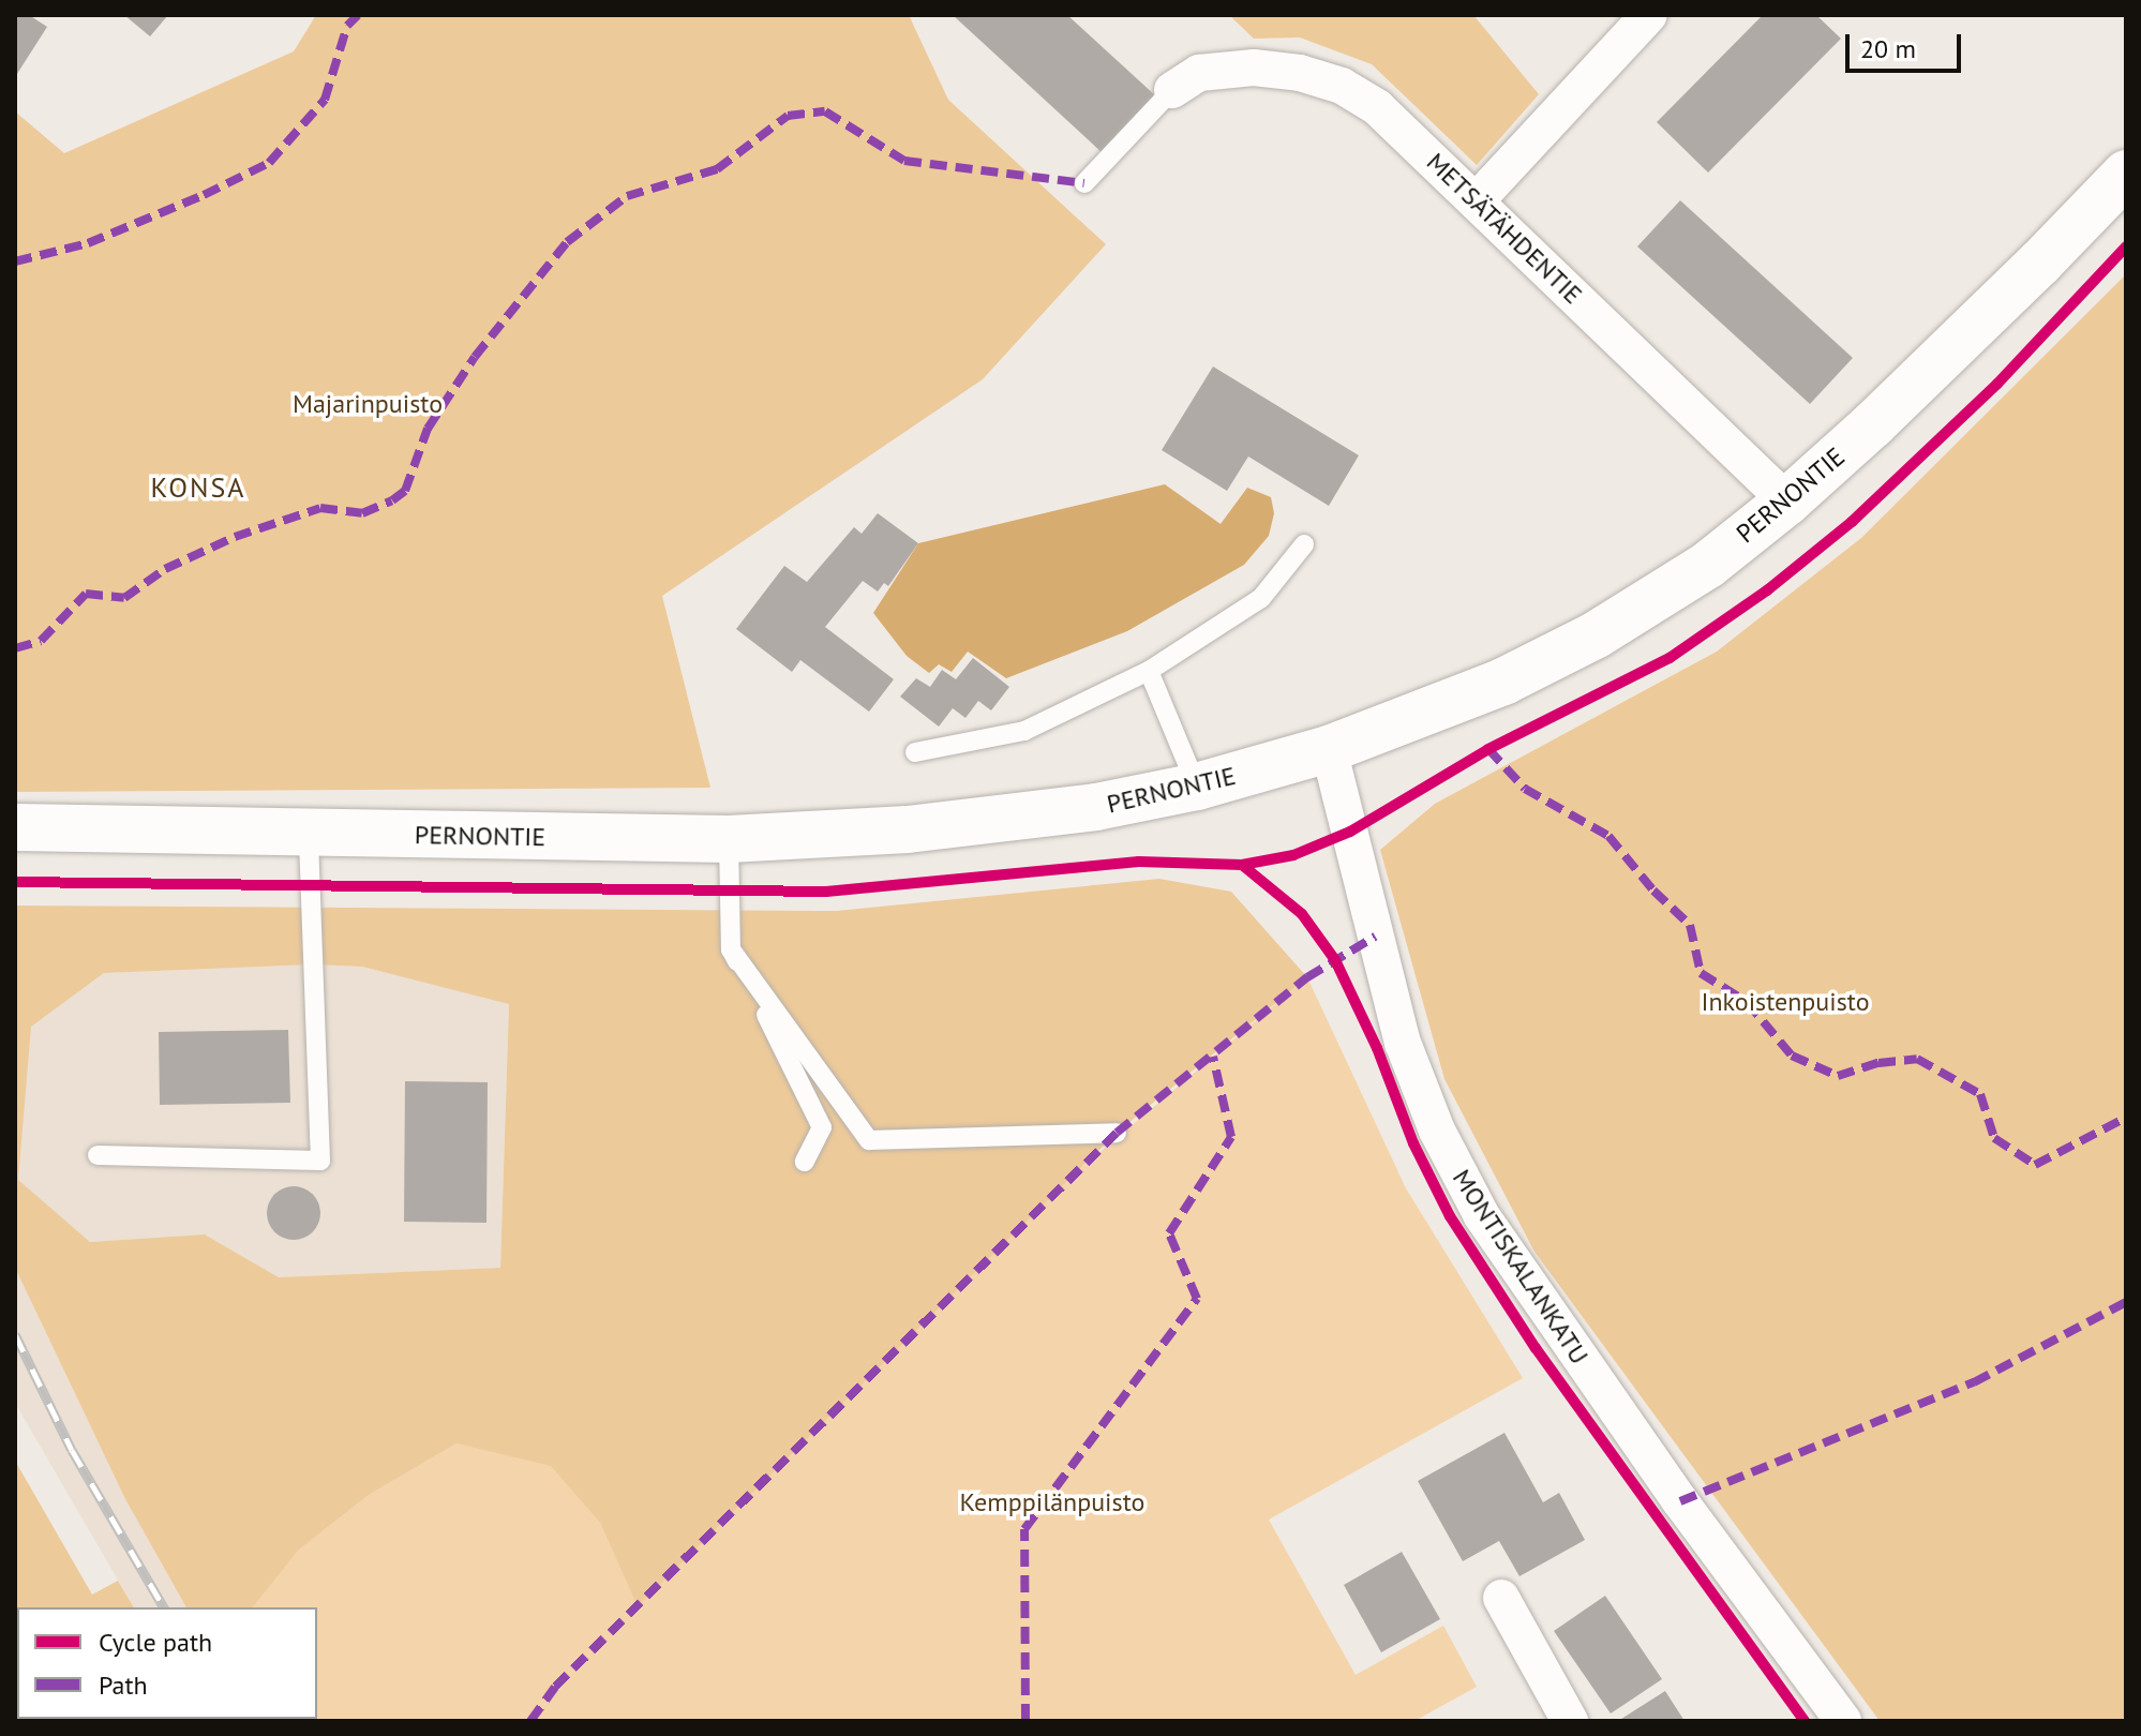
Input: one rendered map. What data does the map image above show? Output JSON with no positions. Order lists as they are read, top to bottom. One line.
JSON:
{"streets":{"street":["METSÄTÄHDENTIE","PERNONTIE","MONTISKALANKATU"]},"crossings":[["METSÄTÄHDENTIE","PERNONTIE"],["PERNONTIE","MONTISKALANKATU"]],"districts":["KONSA"],"parks":["Majarinpuisto","Inkoistenpuisto","Kemppilänpuisto"],"legend":["Cycle path","Path"],"scale_bar":"20 m"}
